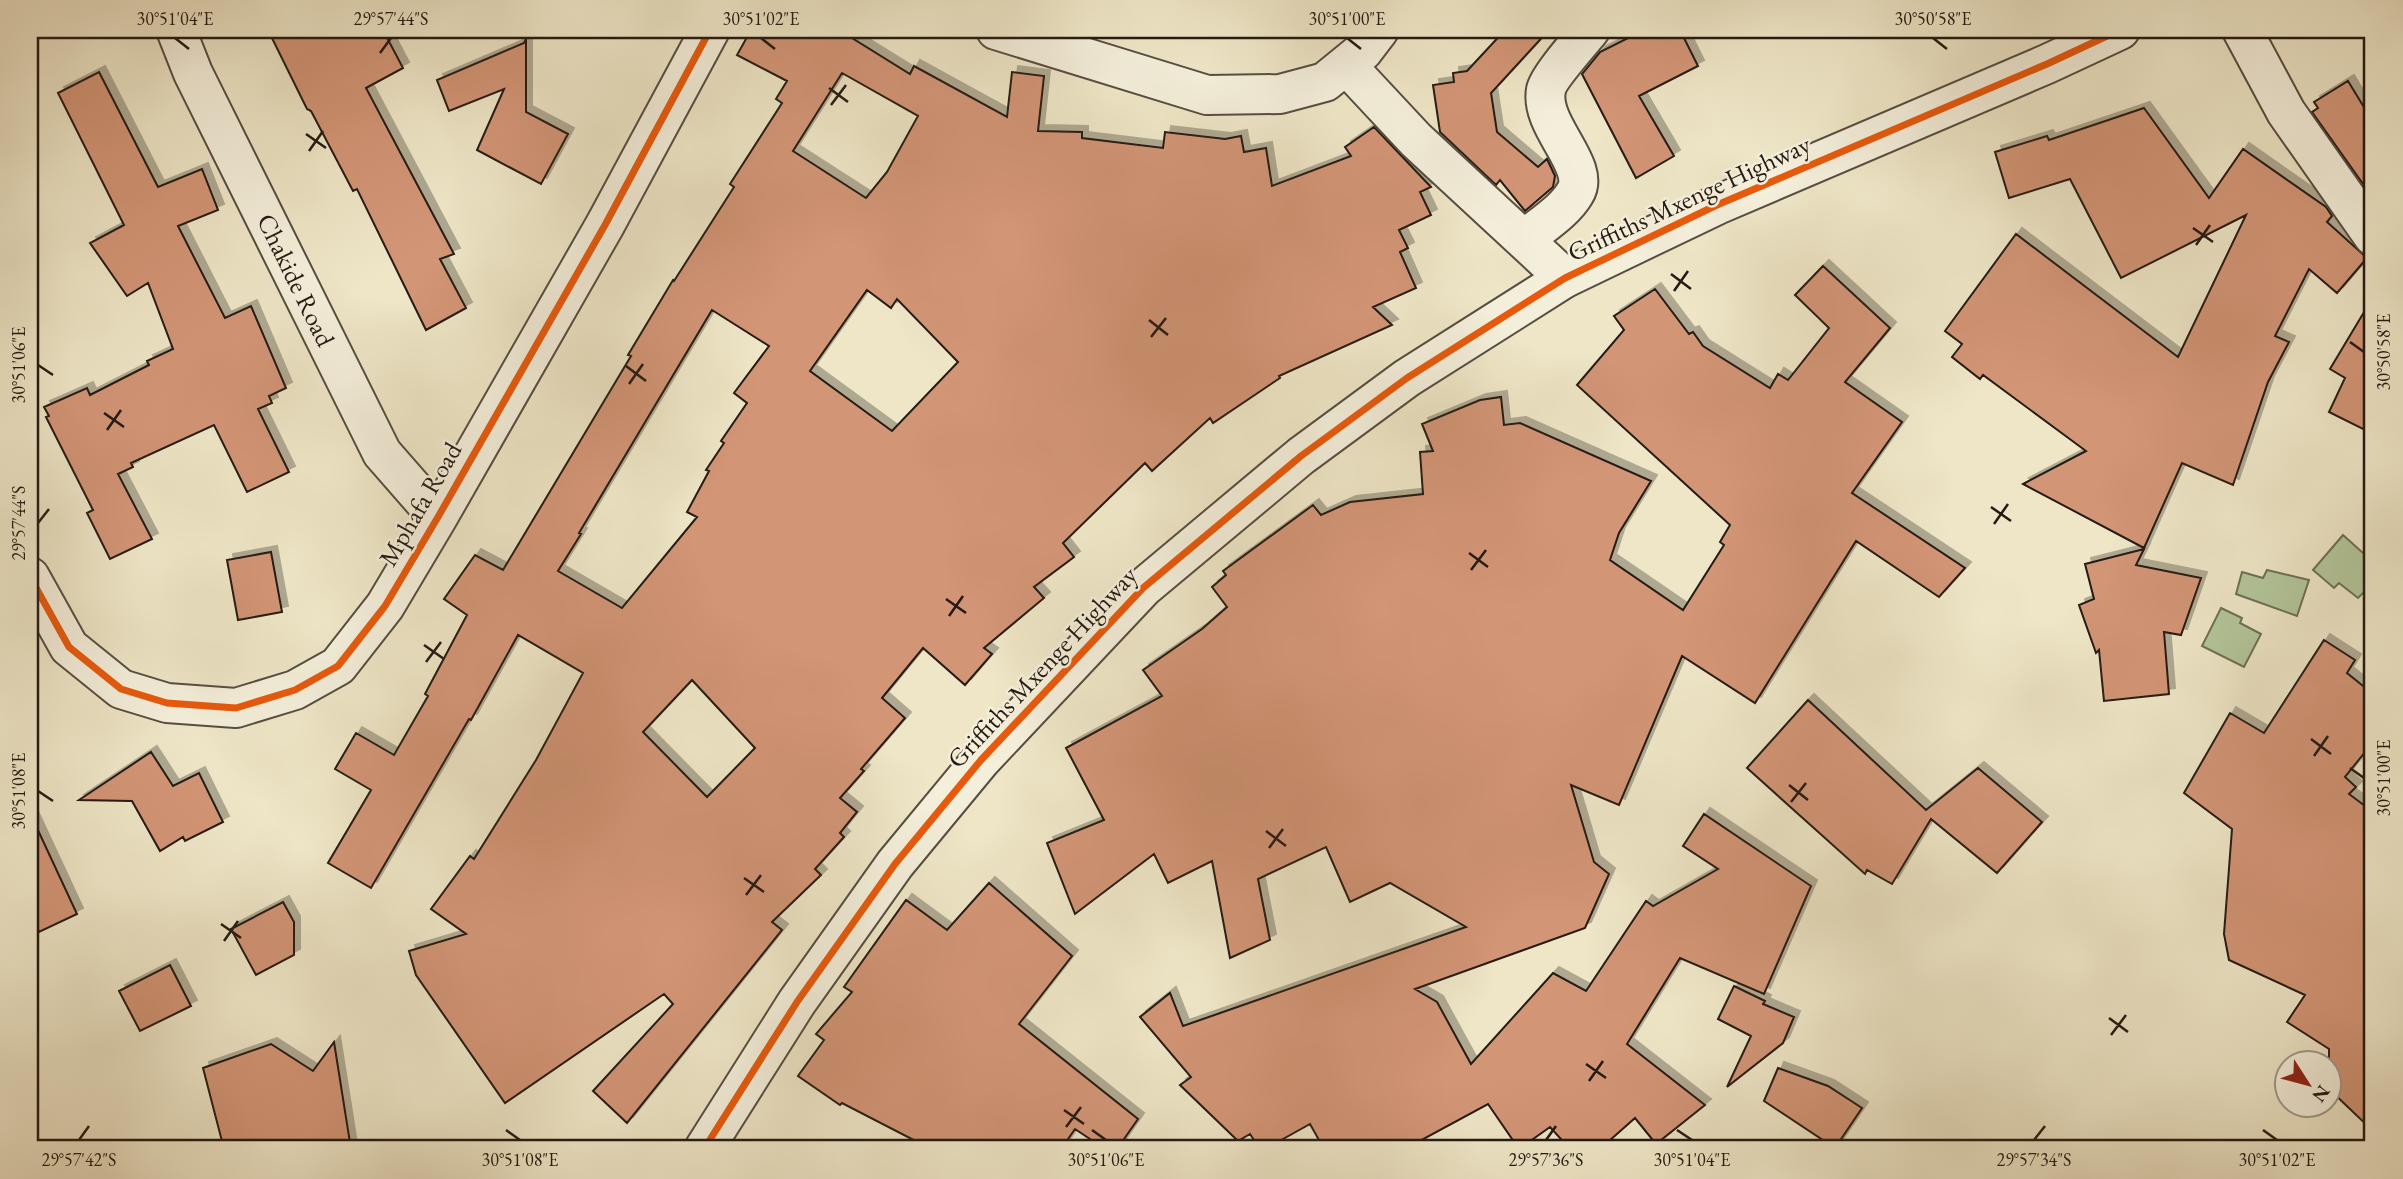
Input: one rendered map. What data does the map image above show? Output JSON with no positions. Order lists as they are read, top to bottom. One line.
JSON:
{"streets":{"street":["Griffiths Mxenge Highway","Chakide Road","Mphafa Road"]},"crossings":[["Chakide Road","Mphafa Road"]],"north":"bottom right","coordinates":["30°51'04\"E","29°57'44\"S","30°51'02\"E","30°51'00\"E","30°50'58\"E","30°51'06\"E","30°51'08\"E","29°57'42\"S","29°57'36\"S","29°57'34\"S"]}
